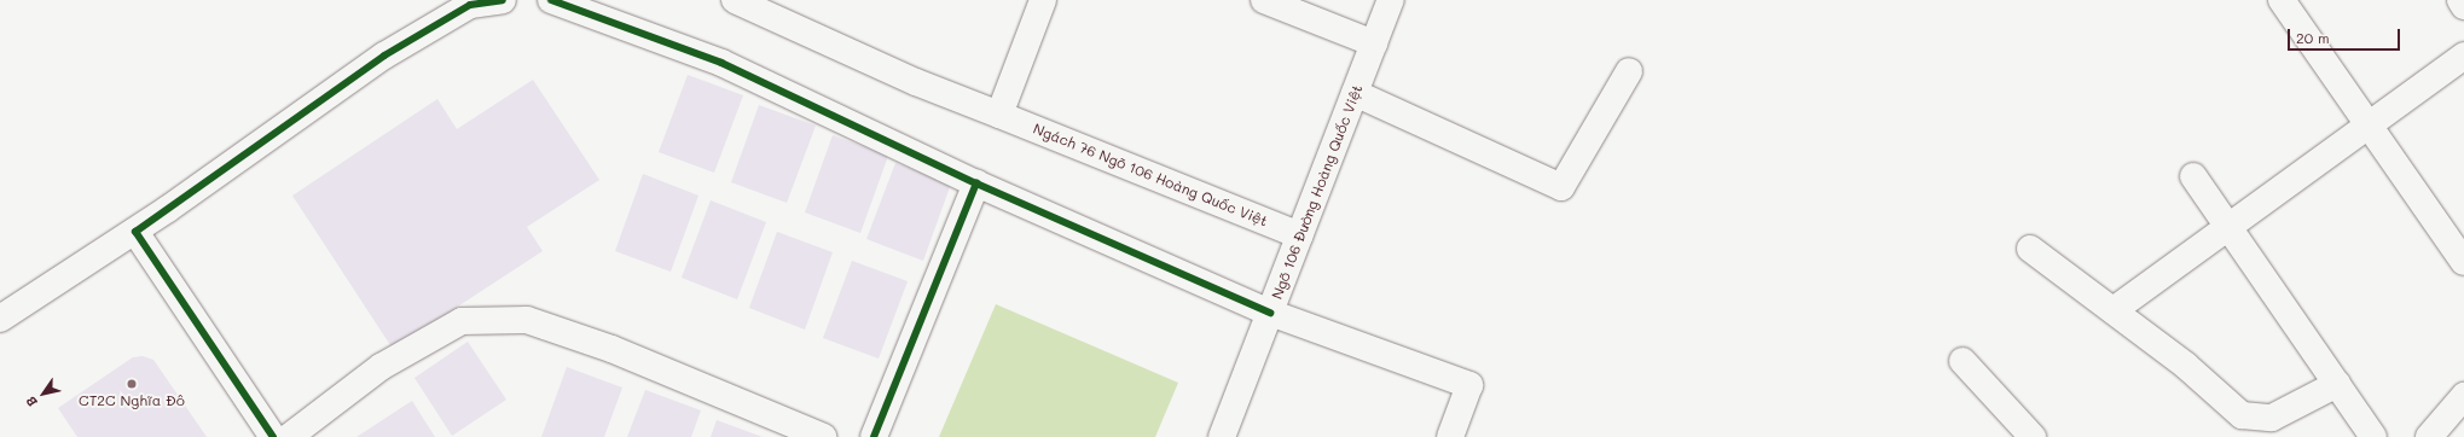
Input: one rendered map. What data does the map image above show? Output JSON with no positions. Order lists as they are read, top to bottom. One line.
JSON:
{"streets":{"street":["Ngách 76 Ngõ 106 Hoàng Quốc Việt","Ngõ 106 Đường Hoàng Quốc Việt"]},"crossings":[["Ngách 76 Ngõ 106 Hoàng Quốc Việt","Ngõ 106 Đường Hoàng Quốc Việt"]],"places":["CT2C Nghĩa Đô"],"scale_bar":"20 m","north":"bottom left"}
